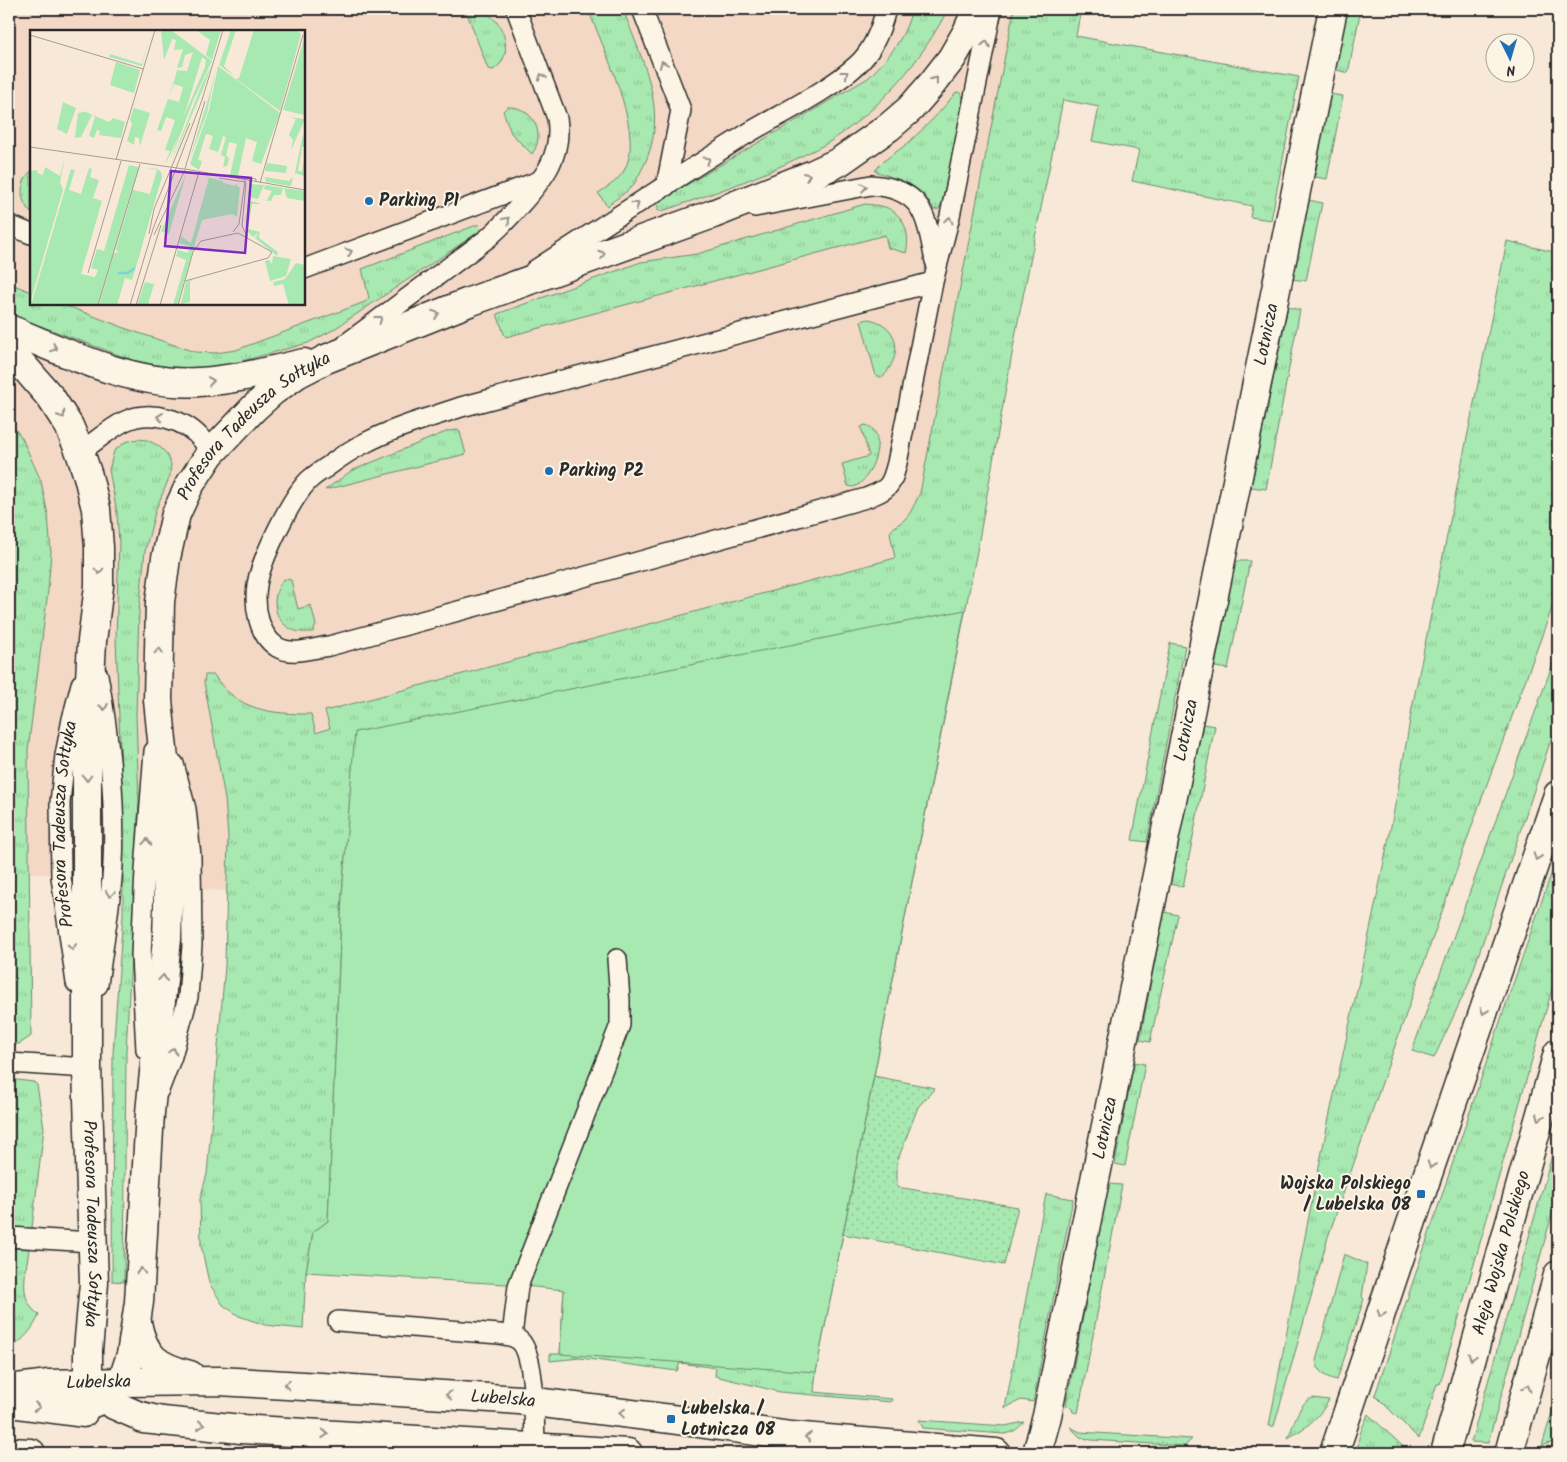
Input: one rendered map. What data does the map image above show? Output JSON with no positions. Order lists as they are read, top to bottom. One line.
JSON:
{"streets":{"street":["Lotnicza","Profesora Tadeusza Sołtyka","Aleja Wojska Polskiego","Lubelska"]},"crossings":[["Profesora Tadeusza Sołtyka","Lubelska"]],"places":{"other":["Parking P1","Parking P2"],"transit":["Wojska Polskiego / Lubelska 08","Lubelska / Lotnicza 08"]},"north":"bottom"}
